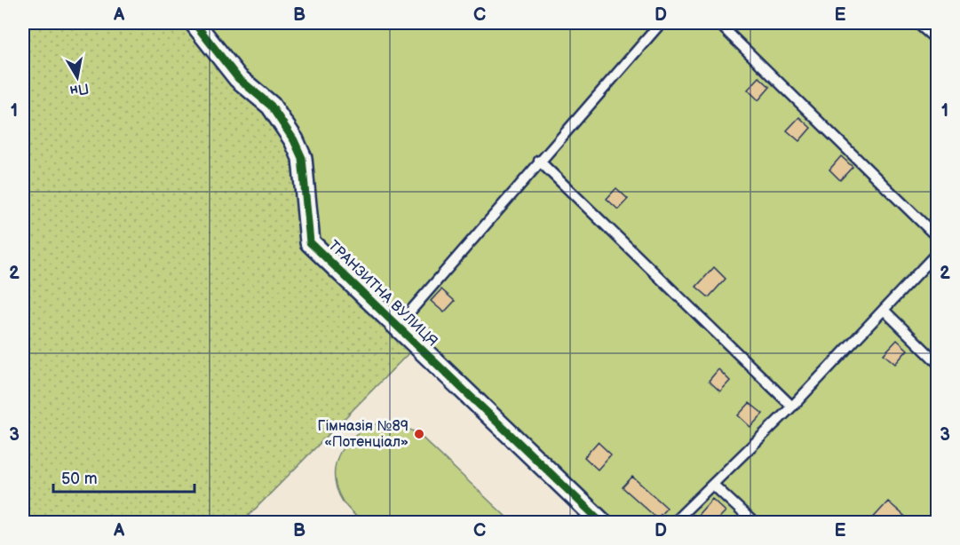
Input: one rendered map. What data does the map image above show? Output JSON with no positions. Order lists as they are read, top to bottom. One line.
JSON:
{"streets":{"street":["ТРАНЗИТНА ВУЛИЦЯ"]},"places":["Гімназія №89 «Потенціал»"],"scale_bar":"50 m","north":"bottom","grid":{"columns":["A","B","C","D","E"],"rows":["1","2","3"]}}
